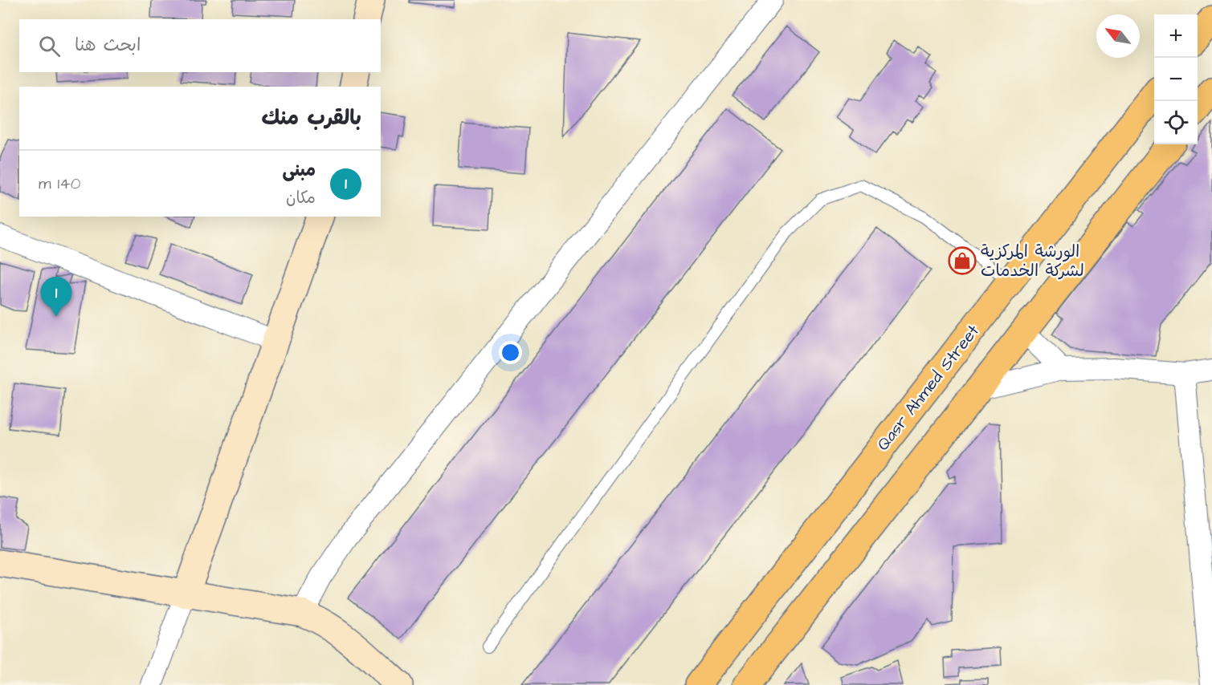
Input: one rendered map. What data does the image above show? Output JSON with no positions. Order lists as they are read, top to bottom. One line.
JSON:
{"streets":{"main road":["Qasr Ahmed Street"]},"places":{"shop":["الورشة المركزية لشركة الخدمات"]},"north":"top left","page":{"map_buttons":["+","−"],"search":"ابحث هنا","heading":"بالقرب منك","list":[{"mark":"1","name":"مبنى","note":"مكان","value":"140 m"}],"pins":"1"}}
